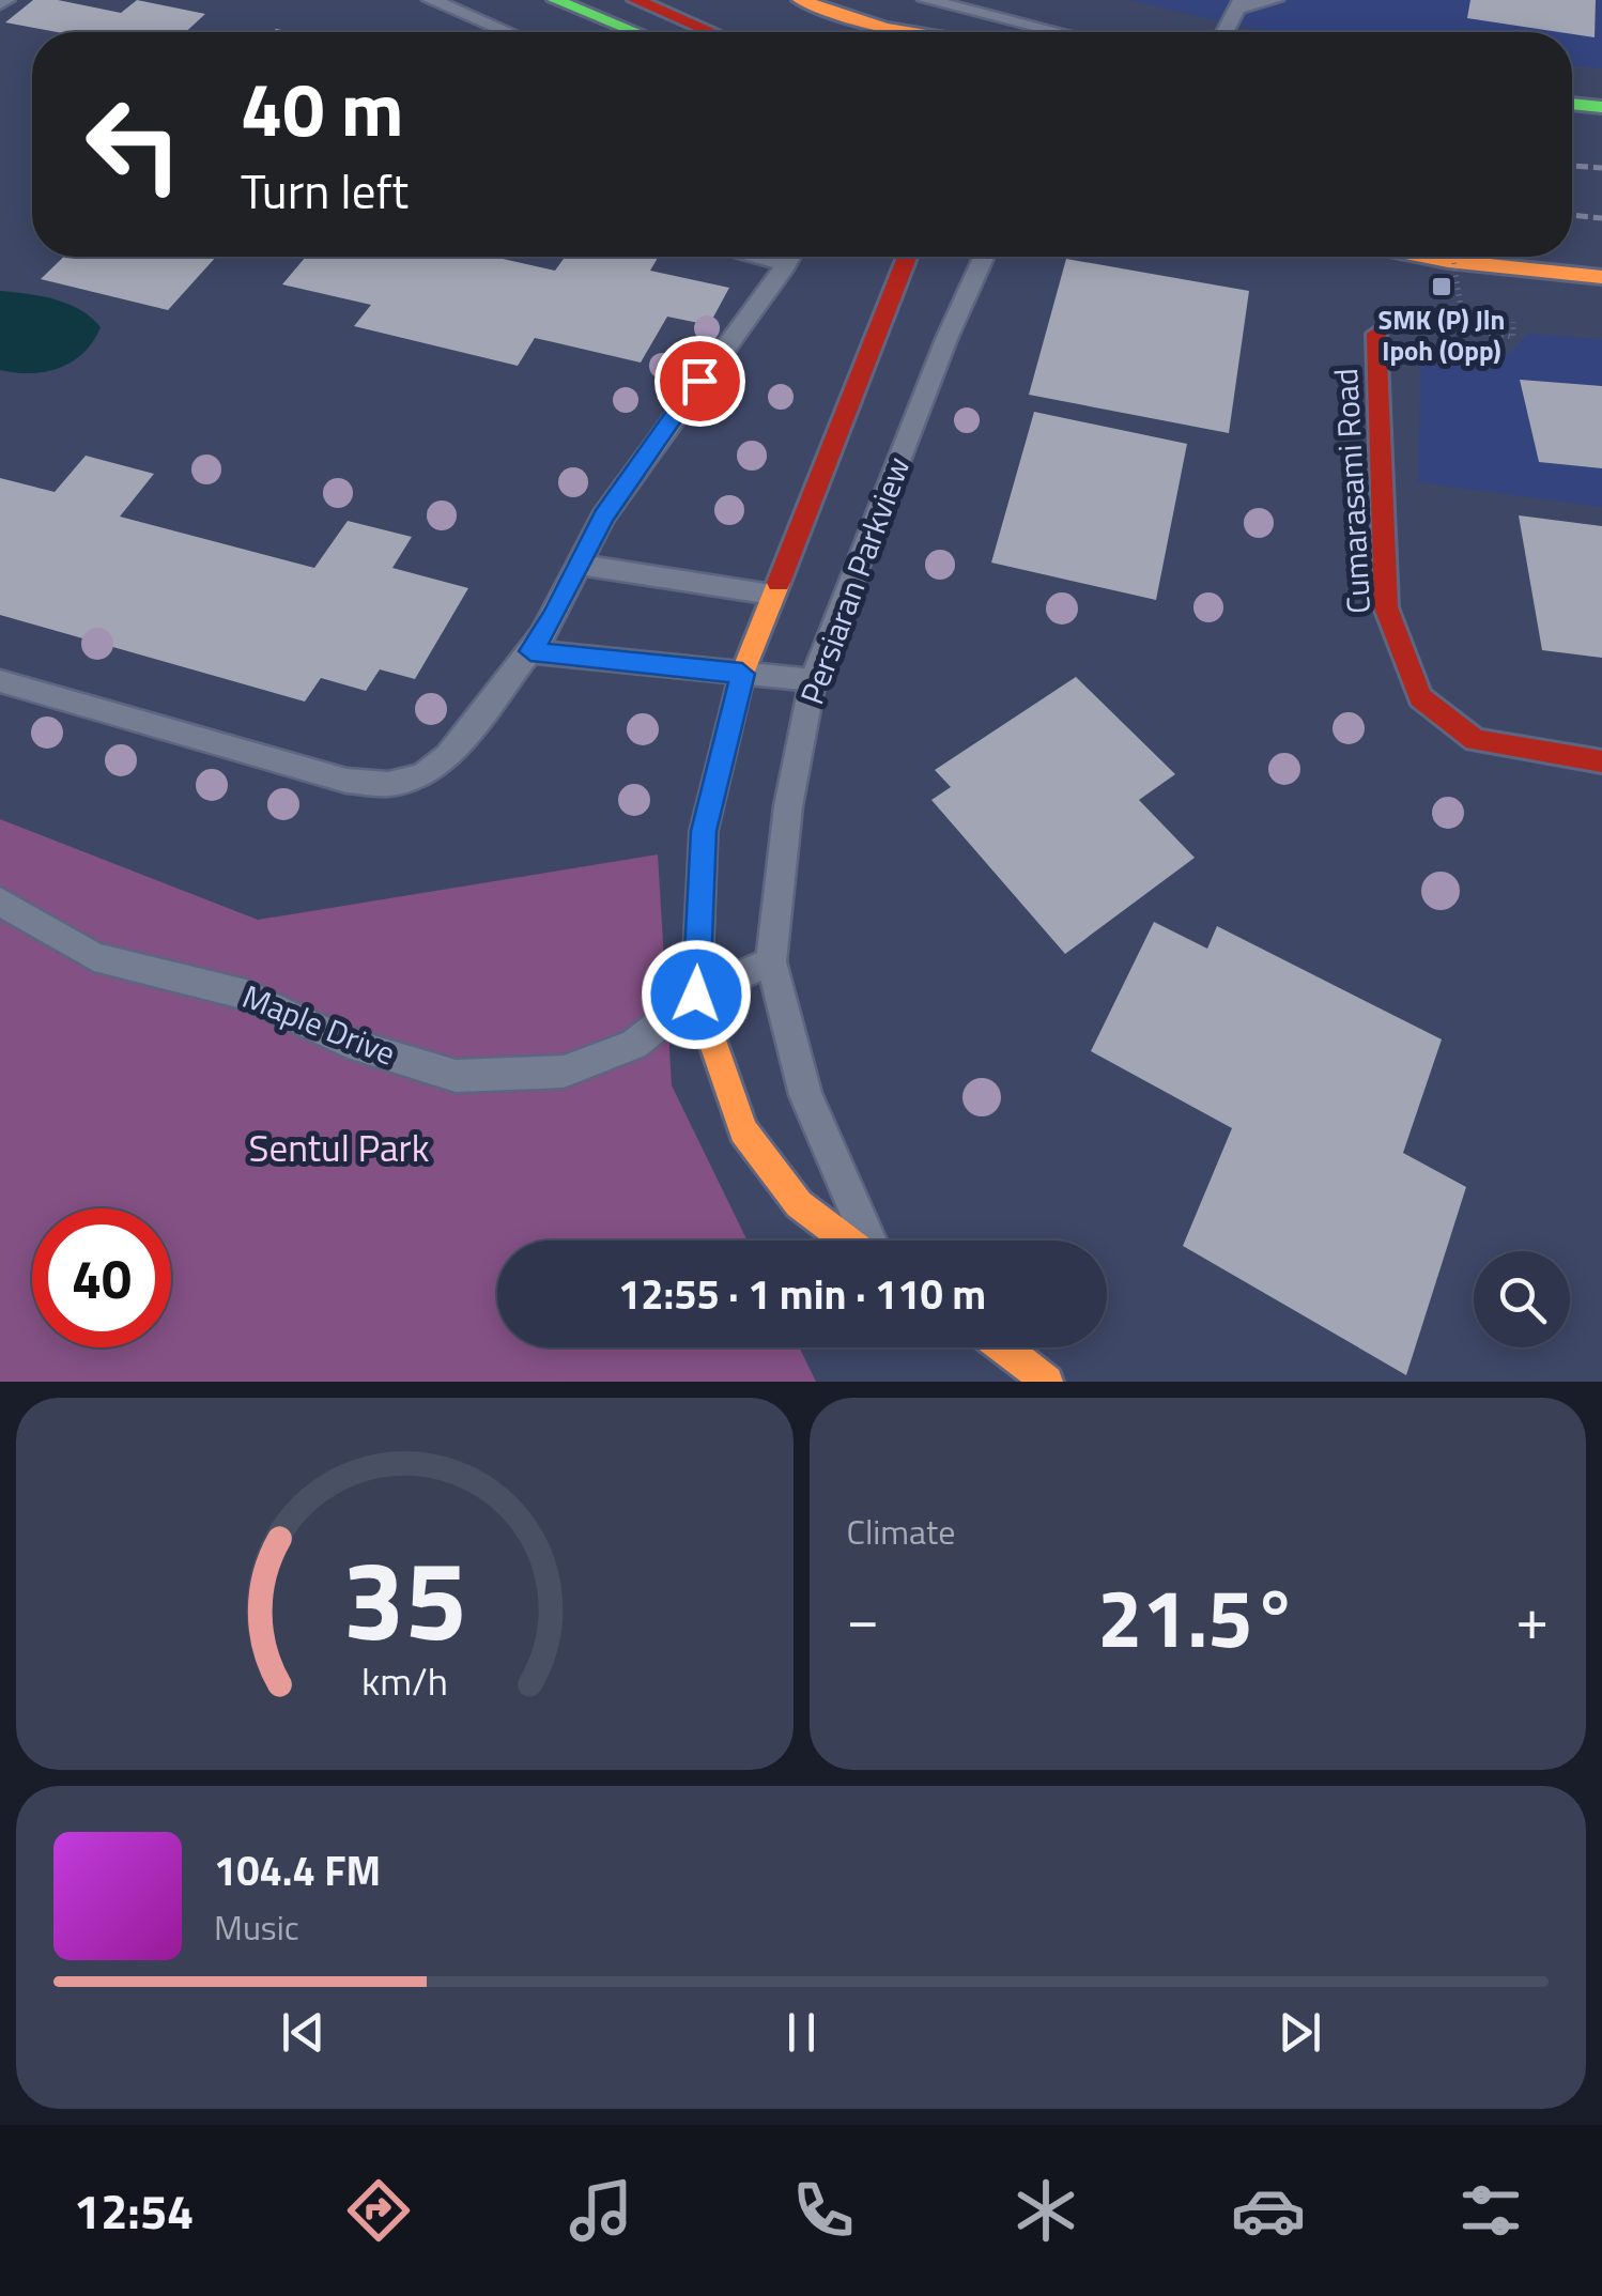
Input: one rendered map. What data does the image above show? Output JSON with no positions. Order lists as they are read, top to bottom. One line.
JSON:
{"streets":{"street":["Cumarasami Road","Persiaran Parkview","Maple Drive"]},"parks":["Sentul Park"],"places":{"transit":["SMK (P) Jln Ipoh (Opp)"]},"page":{"turn":["40 m","Turn left"],"limit":"40","trip":"12:55 · 1 min · 110 m","tile":"Climate","heat":["−","21.5°","+"],"song":["104.4 FM","Music"],"tabs":"12:54","gauge":["35","km/h"]}}
